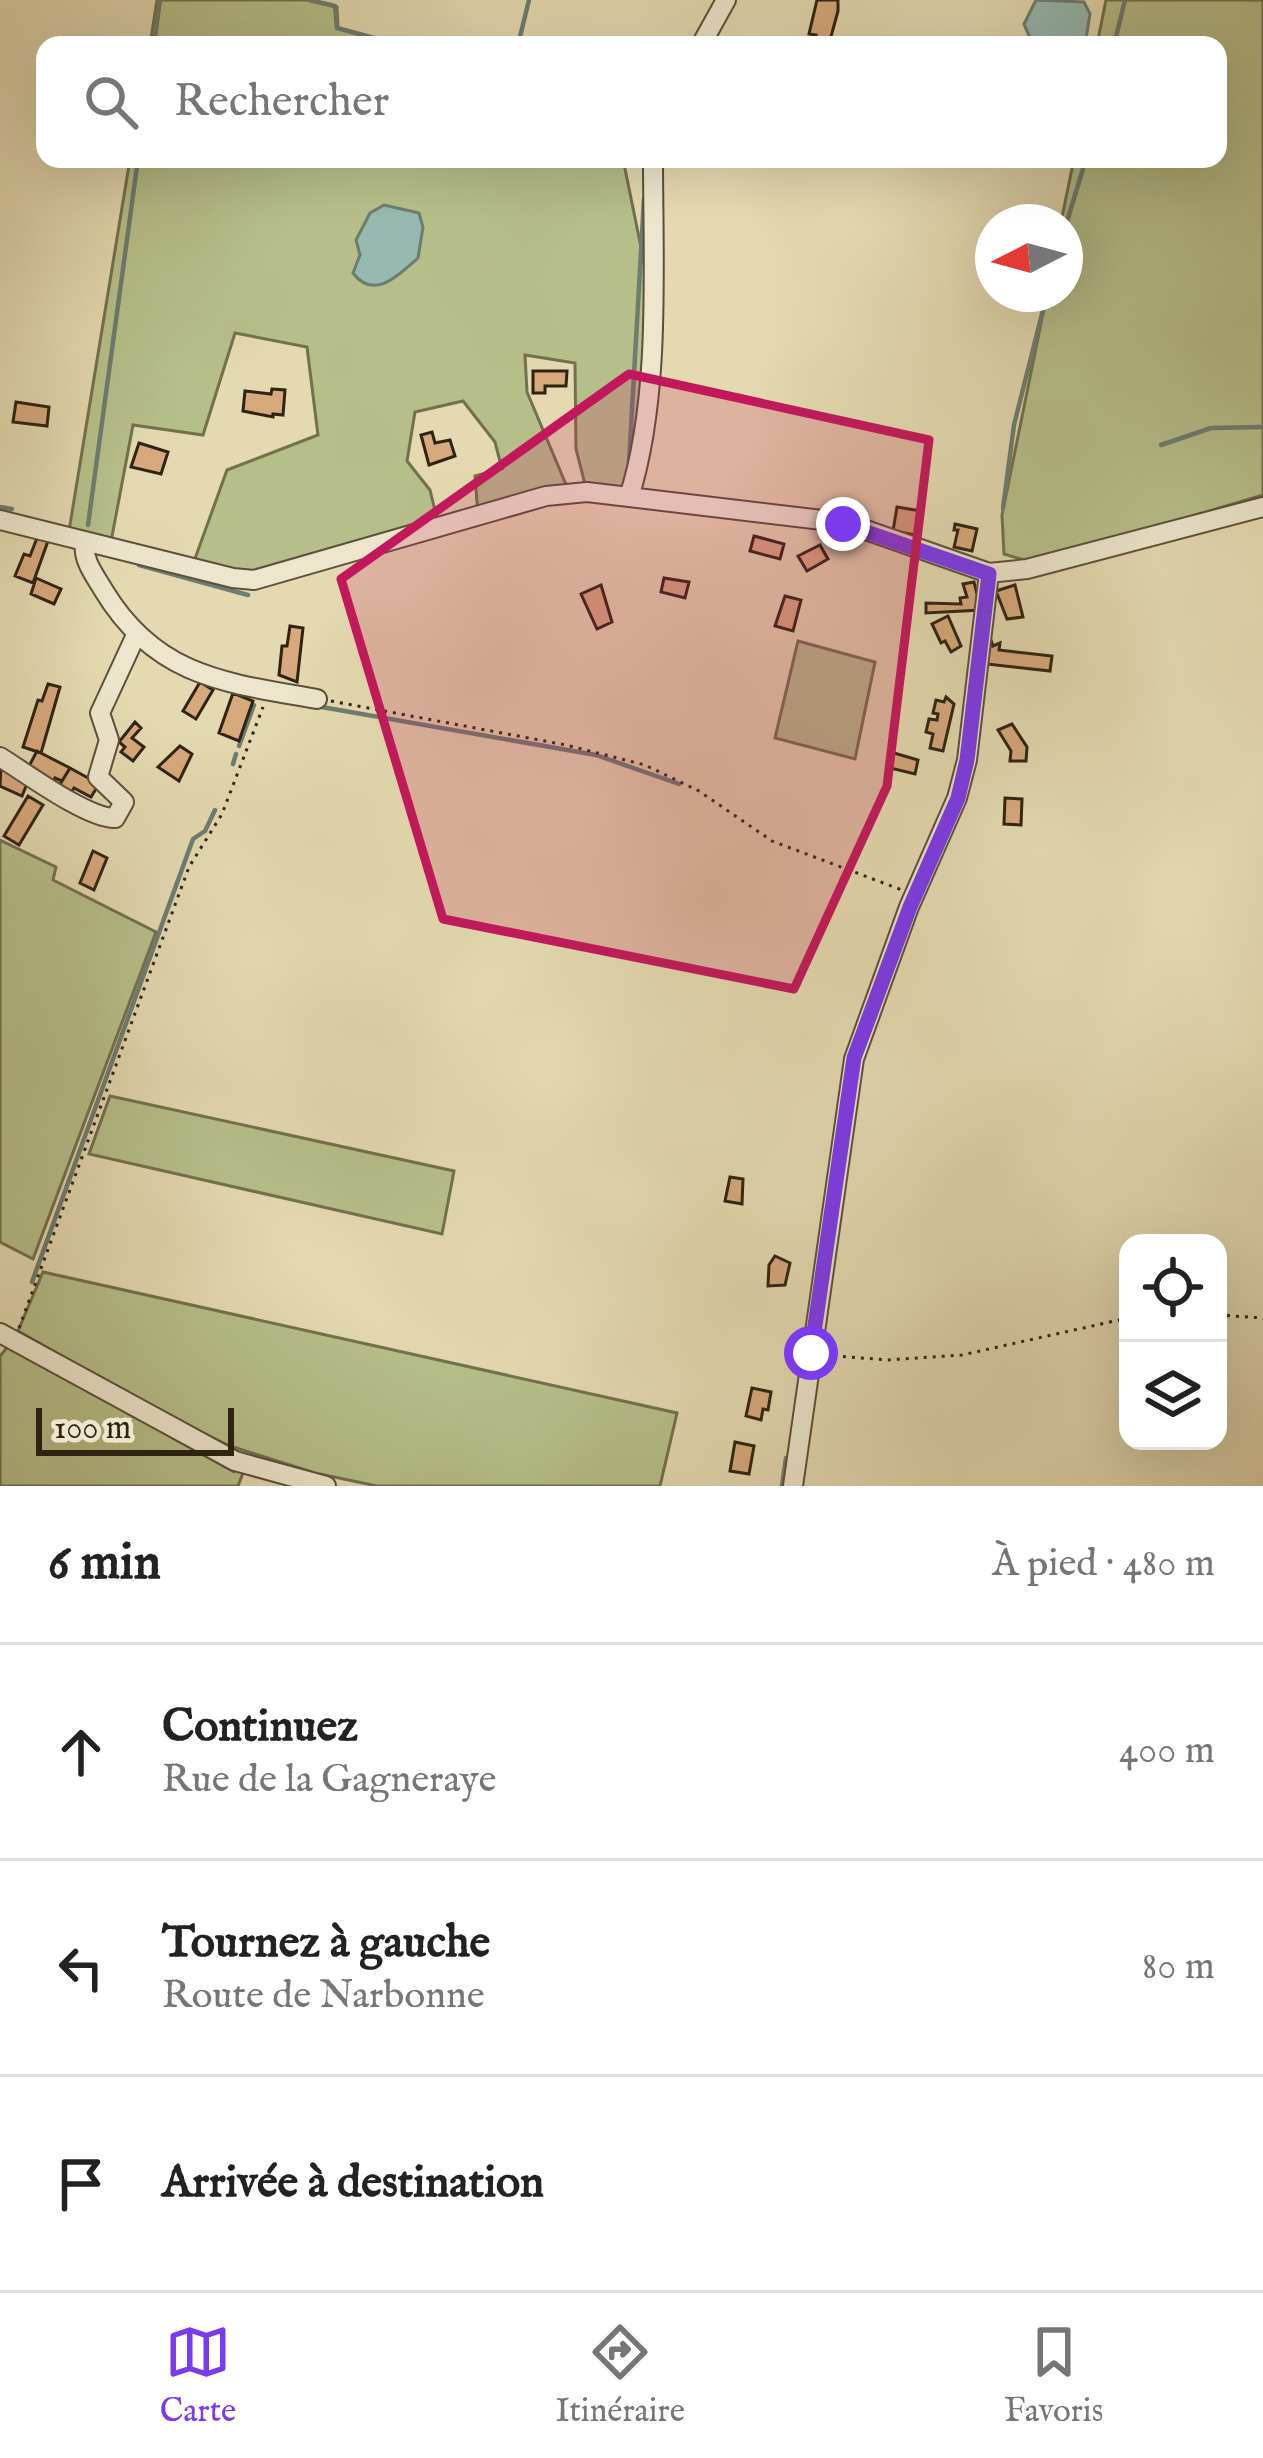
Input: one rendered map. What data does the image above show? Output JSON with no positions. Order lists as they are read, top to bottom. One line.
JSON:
{"scale_bar":"100 m","north":"left","page":{"search":"Rechercher","scale":"100 m","heading":["6 min","À pied · 480 m"],"list":[["Continuez","Rue de la Gagneraye","400 m"],["Tournez à gauche","Route de Narbonne","80 m"],"Arrivée à destination"],"nav":["Carte","Itinéraire","Favoris"]}}
